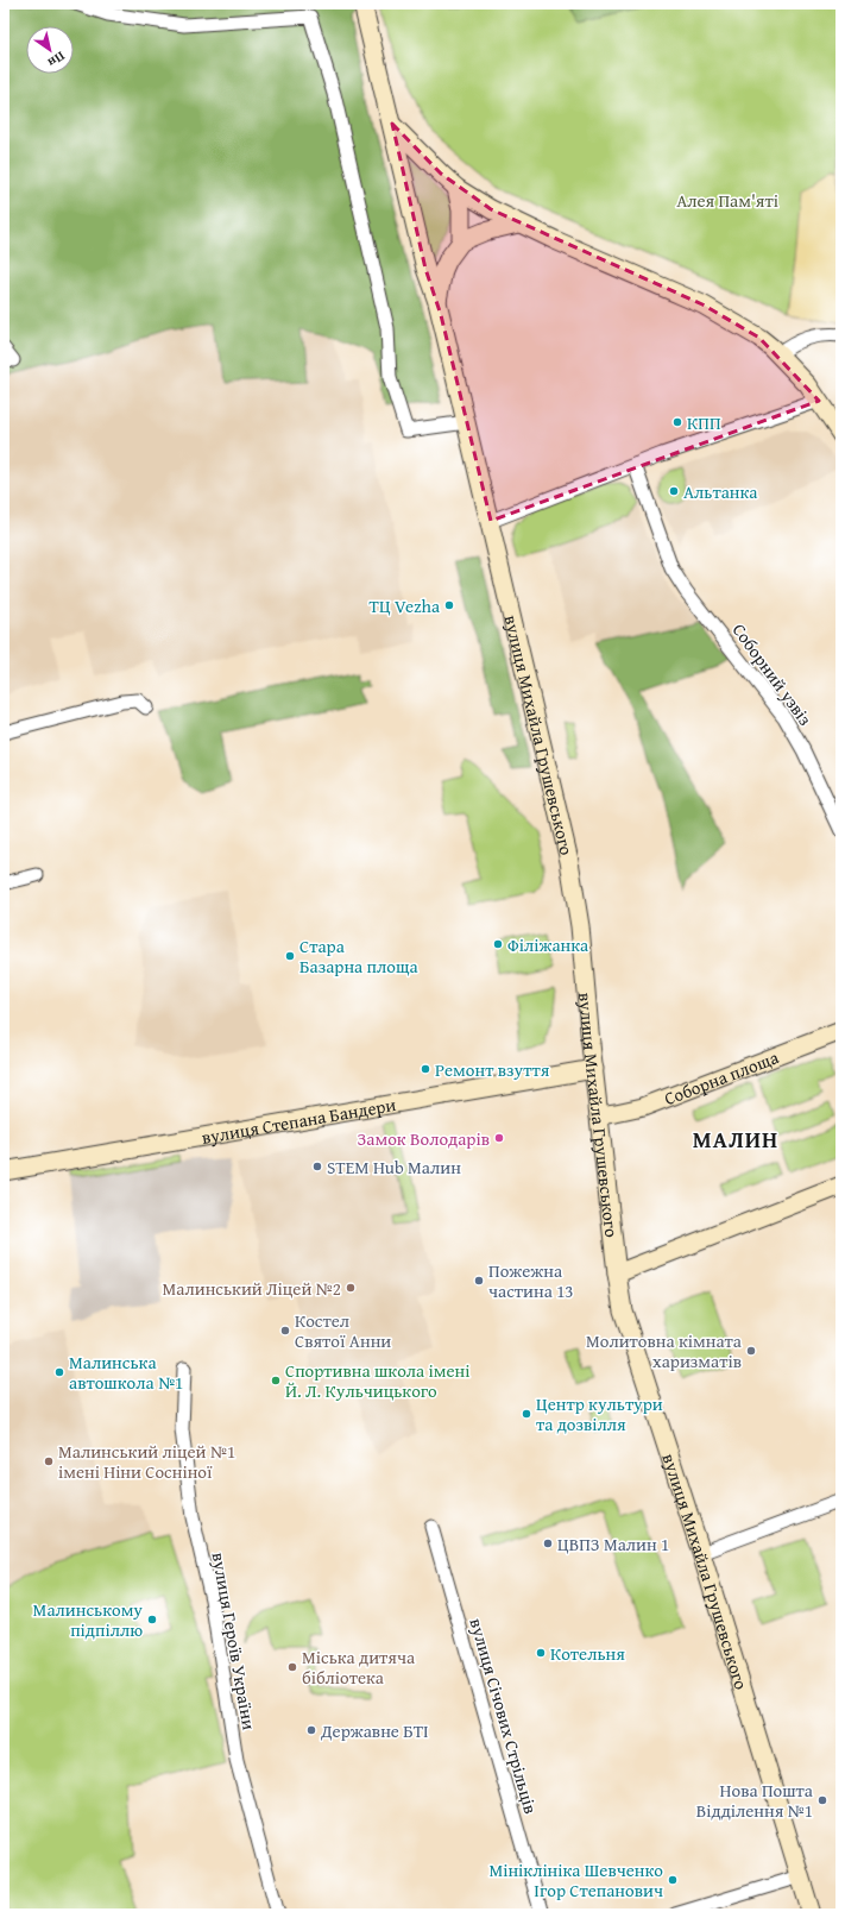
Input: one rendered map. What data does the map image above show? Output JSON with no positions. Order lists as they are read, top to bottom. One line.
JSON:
{"streets":{"street":["Соборний узвіз","вулиця Михайла Грушевського","Соборна площа","вулиця Степана Бандери","вулиця Героїв України","вулиця Січових Стрільців"]},"crossings":[["вулиця Михайла Грушевського","Соборна площа"],["вулиця Михайла Грушевського","вулиця Степана Бандери"]],"districts":["МАЛИН"],"parks":["Алея Пам'яті"],"places":["КПП","Альтанка","ТЦ Vezha","Філіжанка","Стара Базарна площа","Ремонт взуття","Замок Володарів","STEM Hub Малин","Пожежна частина 13","Малинський Ліцей №2","Костел Святої Анни","Молитовна кімната харизматів","Малинська автошкола №1","Спортивна школа імені Й. Л. Кульчицького","Центр культури та дозвілля","Малинський ліцей №1 імені Ніни Сосніної","ЦВПЗ Малин 1","Малинському підпіллю","Котельня","Міська дитяча бібліотека","Державне БТІ","Нова Пошта Відділення №1","Мініклініка Шевченко Ігор Степанович"],"north":"bottom right"}
